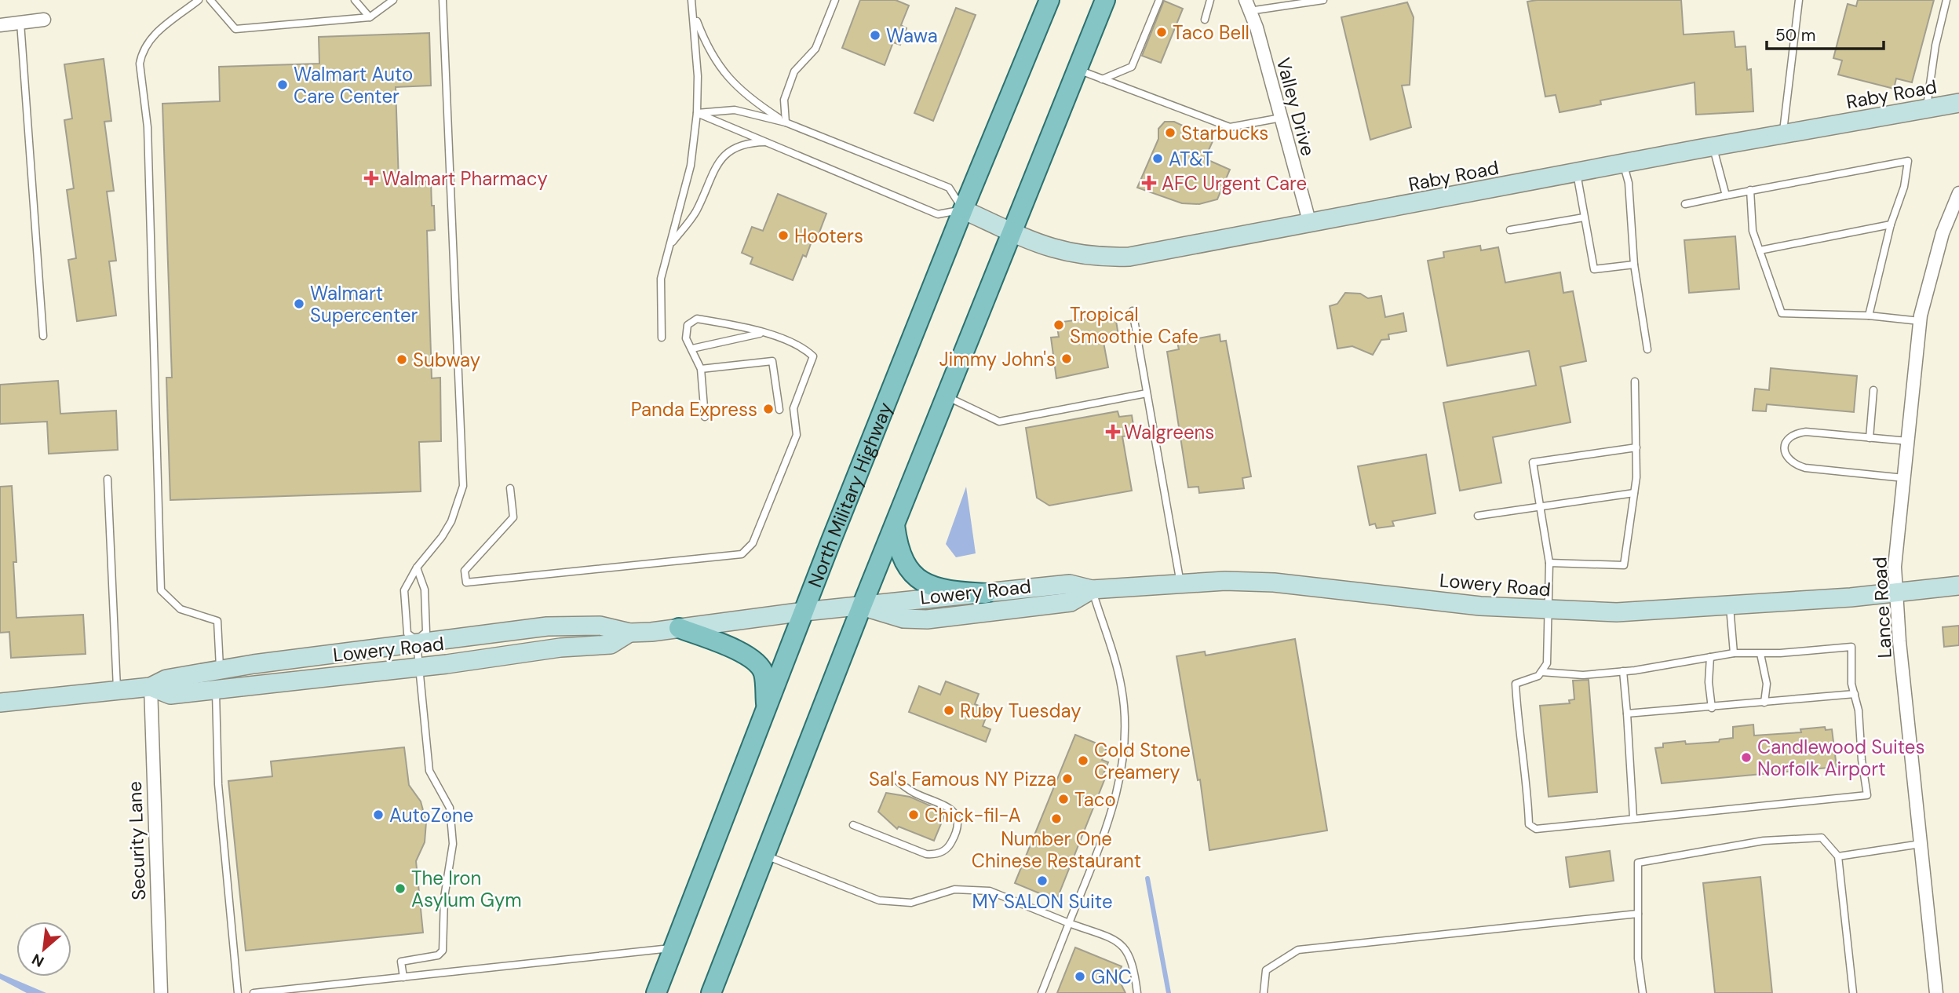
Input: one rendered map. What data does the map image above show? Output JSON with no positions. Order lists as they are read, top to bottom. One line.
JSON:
{"streets":{"main road":["North Military Highway"],"street":["Raby Road","Valley Drive","Lowery Road","Lance Road","Security Lane"]},"crossings":[["Raby Road","Valley Drive"],["Raby Road","North Military Highway"],["North Military Highway","Lowery Road"],["Lowery Road","Lance Road"],["Lowery Road","Security Lane"]],"places":{"other":["Taco Bell","Wawa","Walmart Auto Care Center","Starbucks","AT&T","Hooters","Walmart Supercenter","Tropical Smoothie Cafe","Jimmy John's","Subway","Panda Express","Ruby Tuesday","Candlewood Suites Norfolk Airport","Cold Stone Creamery","Sal's Famous NY Pizza","Taco","AutoZone","Chick-fil-A","Number One Chinese Restaurant","MY SALON Suite","The Iron Asylum Gym","GNC"],"health":["Walmart Pharmacy","AFC Urgent Care","Walgreens"]},"scale_bar":"50 m","north":"bottom left"}
